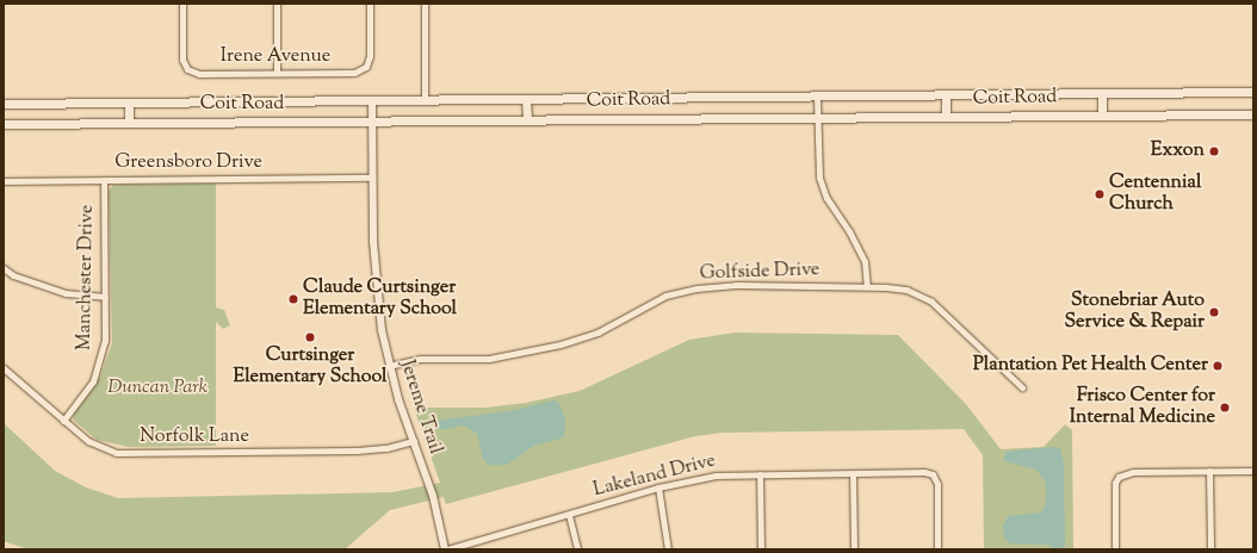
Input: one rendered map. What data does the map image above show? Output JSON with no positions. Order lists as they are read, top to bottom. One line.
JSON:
{"streets":{"main road":["Coit Road"],"street":["Irene Avenue","Greensboro Drive","Golfside Drive","Manchester Drive","Jereme Trail","Norfolk Lane","Lakeland Drive"]},"crossings":[["Coit Road","Jereme Trail"],["Greensboro Drive","Manchester Drive"],["Greensboro Drive","Jereme Trail"],["Golfside Drive","Jereme Trail"],["Manchester Drive","Norfolk Lane"],["Jereme Trail","Norfolk Lane"],["Jereme Trail","Lakeland Drive"]],"parks":["Duncan Park"],"places":["Exxon","Centennial Church","Claude Curtsinger Elementary School","Stonebriar Auto Service & Repair","Curtsinger Elementary School","Plantation Pet Health Center","Frisco Center for Internal Medicine"]}
